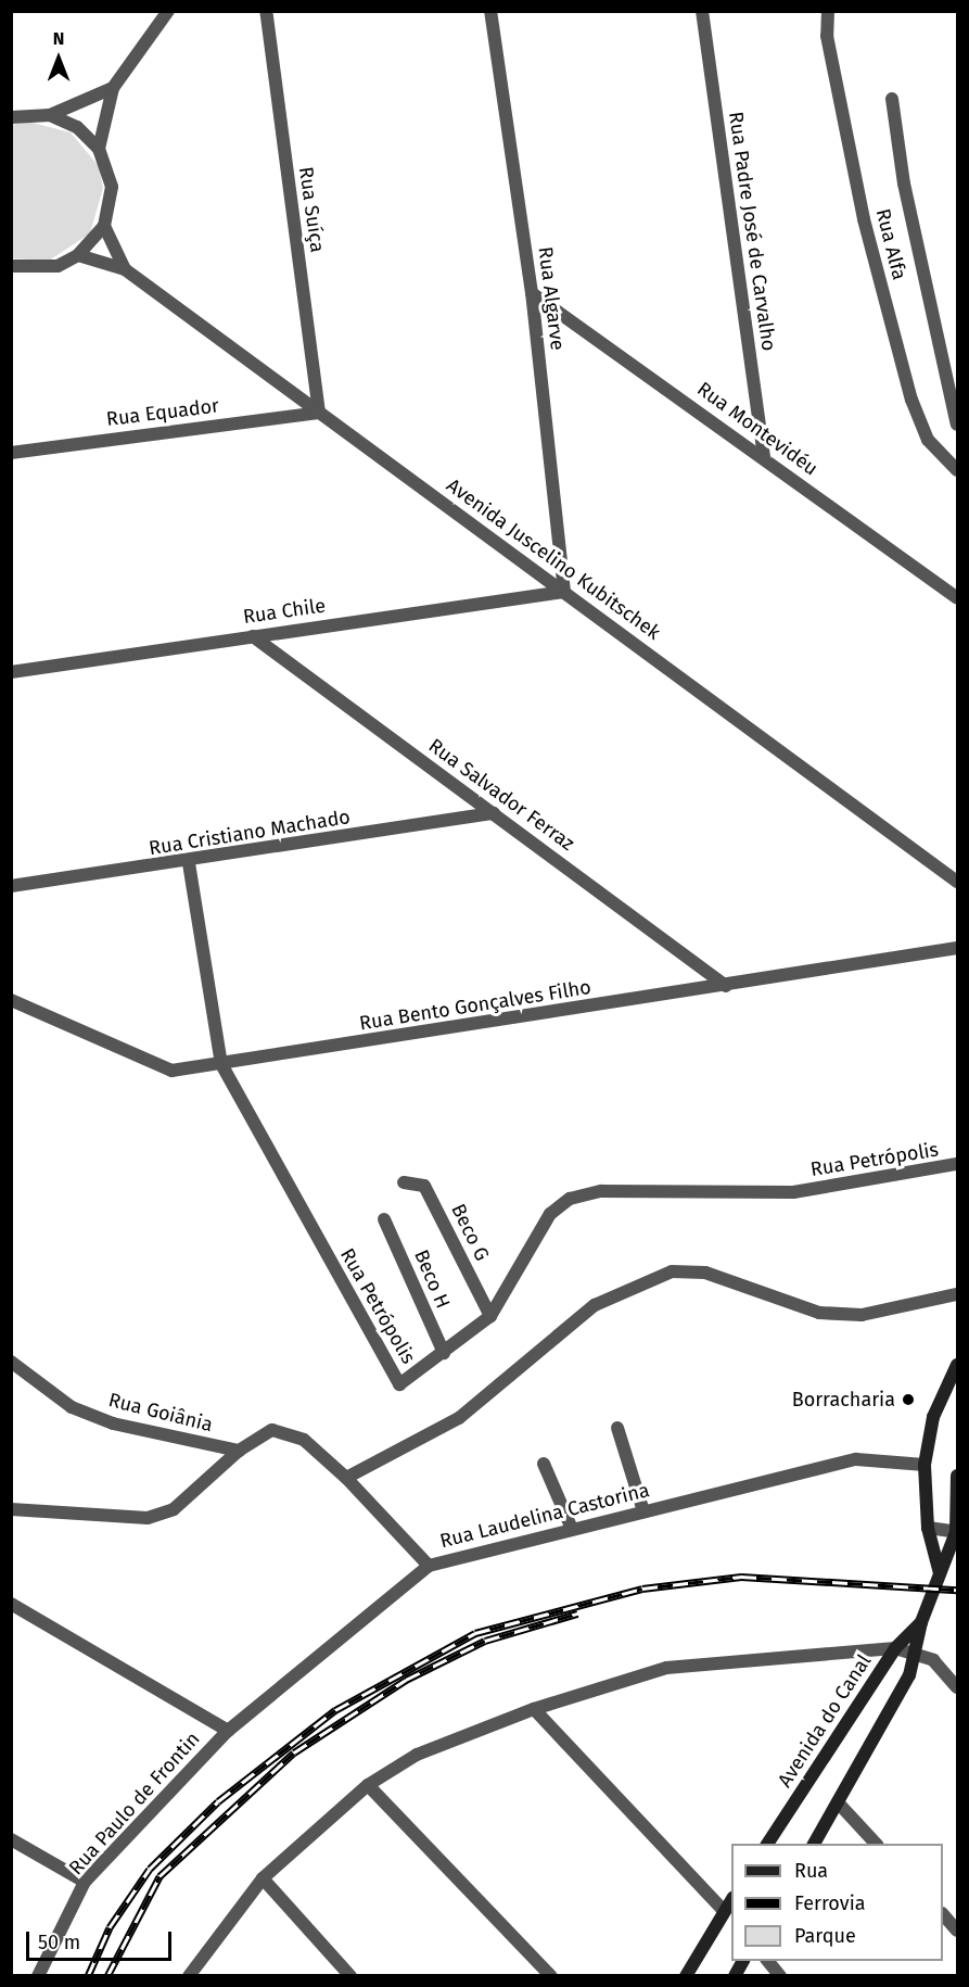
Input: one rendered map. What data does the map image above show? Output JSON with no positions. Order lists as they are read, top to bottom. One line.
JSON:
{"streets":{"main road":["Avenida do Canal"],"street":["Rua Suíça","Rua Padre José de Carvalho","Rua Alfa","Rua Algarve","Rua Equador","Rua Montevidéu","Avenida Juscelino Kubitschek","Rua Chile","Rua Salvador Ferraz","Rua Cristiano Machado","Rua Bento Gonçalves Filho","Rua Petrópolis","Beco G","Beco H","Rua Goiânia","Rua Laudelina Castorina","Rua Paulo de Frontin"]},"crossings":[["Rua Suíça","Rua Equador"],["Rua Suíça","Avenida Juscelino Kubitschek"],["Rua Padre José de Carvalho","Rua Montevidéu"],["Rua Algarve","Rua Montevidéu"],["Rua Algarve","Avenida Juscelino Kubitschek"],["Rua Algarve","Rua Chile"],["Rua Equador","Avenida Juscelino Kubitschek"],["Avenida Juscelino Kubitschek","Rua Chile"],["Rua Chile","Rua Salvador Ferraz"],["Rua Salvador Ferraz","Rua Cristiano Machado"],["Rua Salvador Ferraz","Rua Bento Gonçalves Filho"],["Rua Cristiano Machado","Rua Petrópolis"],["Rua Bento Gonçalves Filho","Rua Petrópolis"],["Rua Petrópolis","Beco G"],["Rua Petrópolis","Beco H"],["Rua Laudelina Castorina","Rua Paulo de Frontin"]],"places":["Borracharia"],"legend":["Rua","Ferrovia","Parque"],"scale_bar":"50 m","north":"top"}
